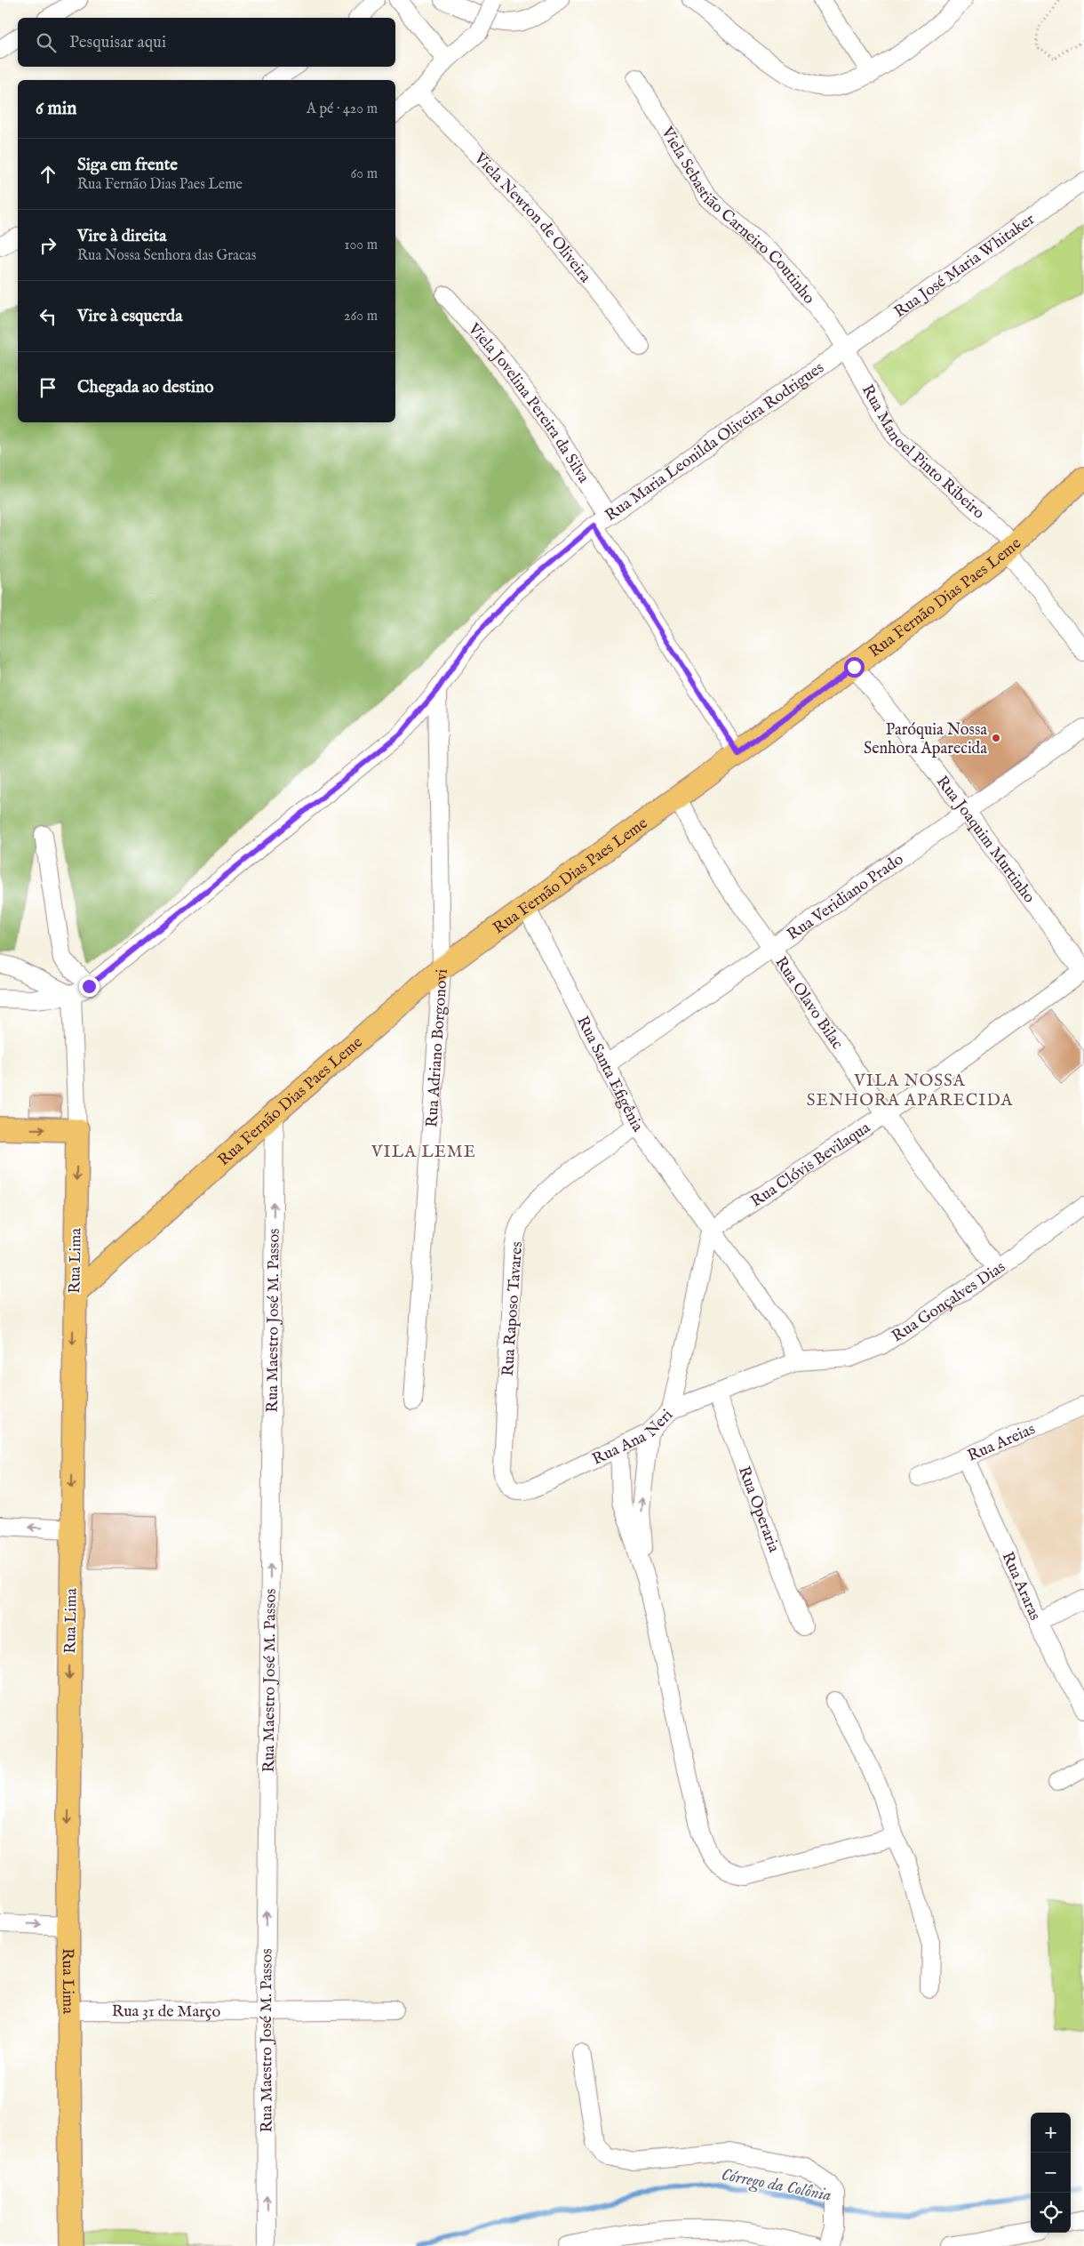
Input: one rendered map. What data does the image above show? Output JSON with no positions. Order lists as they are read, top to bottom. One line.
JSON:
{"streets":{"main road":["Rua Fernão Dias Paes Leme","Rua Lima"],"street":["Viela Sebastião Carneiro Coutinho","Viela Newton de Oliveira","Rua José Maria Whitaker","Viela Jovelina Pereira da Silva","Rua Maria Leonilda Oliveira Rodrigues","Rua Manoel Pinto Ribeiro","Rua Joaquim Murtinho","Rua Veridiano Prado","Rua Olavo Bilac","Rua Adriano Borgonovi","Rua Santa Efigênia","Rua Clóvis Bevilaqua","Rua Gonçalves Dias","Rua Raposo Tavares","Rua Maestro José M. Passos","Rua Ana Neri","Rua Areias","Rua Operaria","Rua Araras","Rua 31 de Março"]},"crossings":[["Viela Sebastião Carneiro Coutinho","Rua José Maria Whitaker"],["Viela Sebastião Carneiro Coutinho","Rua Maria Leonilda Oliveira Rodrigues"],["Viela Sebastião Carneiro Coutinho","Rua Manoel Pinto Ribeiro"],["Rua José Maria Whitaker","Rua Maria Leonilda Oliveira Rodrigues"],["Rua José Maria Whitaker","Rua Manoel Pinto Ribeiro"],["Viela Jovelina Pereira da Silva","Rua Maria Leonilda Oliveira Rodrigues"],["Viela Jovelina Pereira da Silva","Rua Fernão Dias Paes Leme"],["Rua Maria Leonilda Oliveira Rodrigues","Rua Manoel Pinto Ribeiro"],["Rua Maria Leonilda Oliveira Rodrigues","Rua Adriano Borgonovi"],["Rua Maria Leonilda Oliveira Rodrigues","Rua Lima"],["Rua Manoel Pinto Ribeiro","Rua Fernão Dias Paes Leme"],["Rua Fernão Dias Paes Leme","Rua Joaquim Murtinho"],["Rua Fernão Dias Paes Leme","Rua Olavo Bilac"],["Rua Fernão Dias Paes Leme","Rua Adriano Borgonovi"],["Rua Fernão Dias Paes Leme","Rua Santa Efigênia"],["Rua Fernão Dias Paes Leme","Rua Lima"],["Rua Fernão Dias Paes Leme","Rua Maestro José M. Passos"],["Rua Joaquim Murtinho","Rua Veridiano Prado"],["Rua Joaquim Murtinho","Rua Clóvis Bevilaqua"],["Rua Veridiano Prado","Rua Olavo Bilac"],["Rua Veridiano Prado","Rua Santa Efigênia"],["Rua Olavo Bilac","Rua Clóvis Bevilaqua"],["Rua Olavo Bilac","Rua Gonçalves Dias"],["Rua Santa Efigênia","Rua Clóvis Bevilaqua"],["Rua Santa Efigênia","Rua Gonçalves Dias"],["Rua Santa Efigênia","Rua Raposo Tavares"],["Rua Santa Efigênia","Rua Ana Neri"],["Rua Lima","Rua 31 de Março"],["Rua Gonçalves Dias","Rua Ana Neri"],["Rua Raposo Tavares","Rua Ana Neri"],["Rua Maestro José M. Passos","Rua 31 de Março"],["Rua Ana Neri","Rua Operaria"],["Rua Areias","Rua Araras"]],"one_way":["Rua Lima","Rua Maestro José M. Passos"],"districts":["VILA NOSSA SENHORA APARECIDA","VILA LEME"],"water":["Córrego da Colônia"],"places":["Paróquia Nossa Senhora Aparecida"],"page":{"search":"Pesquisar aqui","heading":["6 min","A pé · 420 m"],"list":[["Siga em frente","Rua Fernão Dias Paes Leme","60 m"],["Vire à direita","Rua Nossa Senhora das Gracas","100 m"],["Vire à esquerda","260 m"],"Chegada ao destino"],"map_buttons":["+","−"]}}
